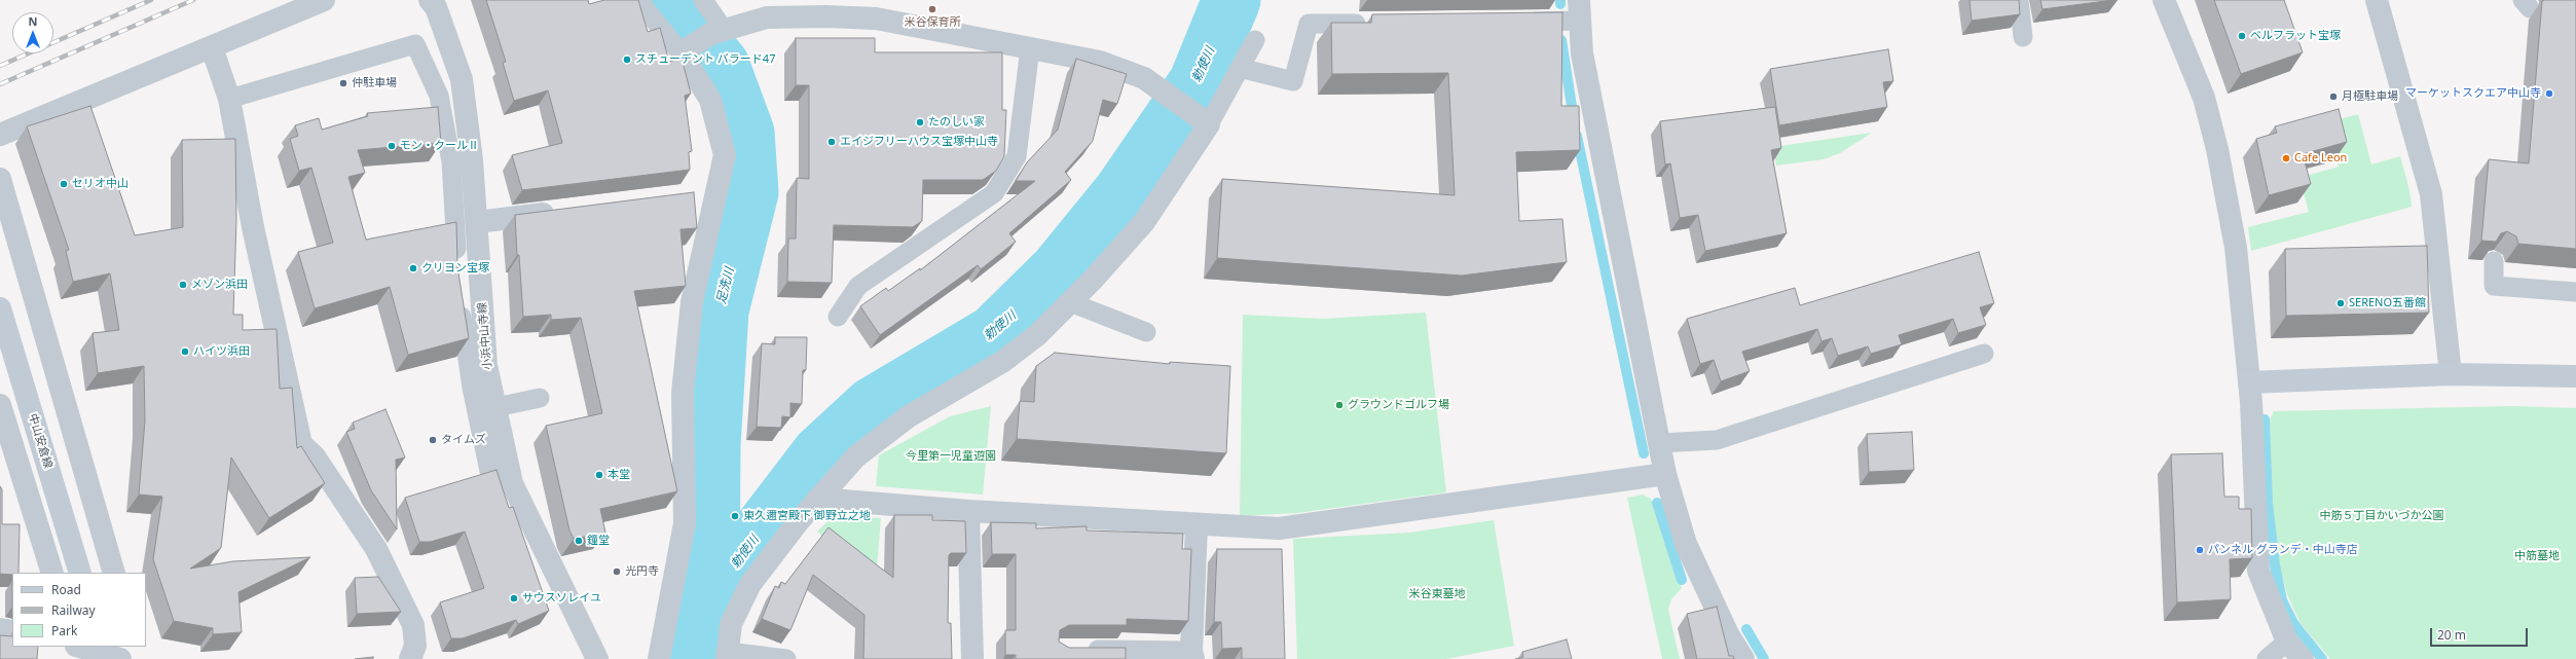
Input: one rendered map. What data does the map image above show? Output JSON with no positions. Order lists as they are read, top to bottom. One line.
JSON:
{"streets":{"street":["小浜中山寺線","中山安倉線"]},"water":["勅使川","足洗川"],"parks":["今里第一児童遊園","中筋５丁目かいづか公園","中筋墓地","米谷東墓地"],"places":["米谷保育所","ベルフラット宝塚","スチューデント バラード47","仲駐車場","マーケットスクエア中山寺","月極駐車場","たのしい家","エイジフリーハウス宝塚中山寺","モン・クールⅡ","Cafe Leon","セリオ中山","クリヨン宝塚","メゾン浜田","SERENO五番館","ハイツ浜田","グラウンドゴルフ場","タイムズ","本堂","東久邇宮殿下 御野立之地","鐘堂","パンネル グランデ・中山寺店","光円寺","サウスソレイユ"],"legend":["Road","Railway","Park"],"scale_bar":"20 m","north":"top"}
